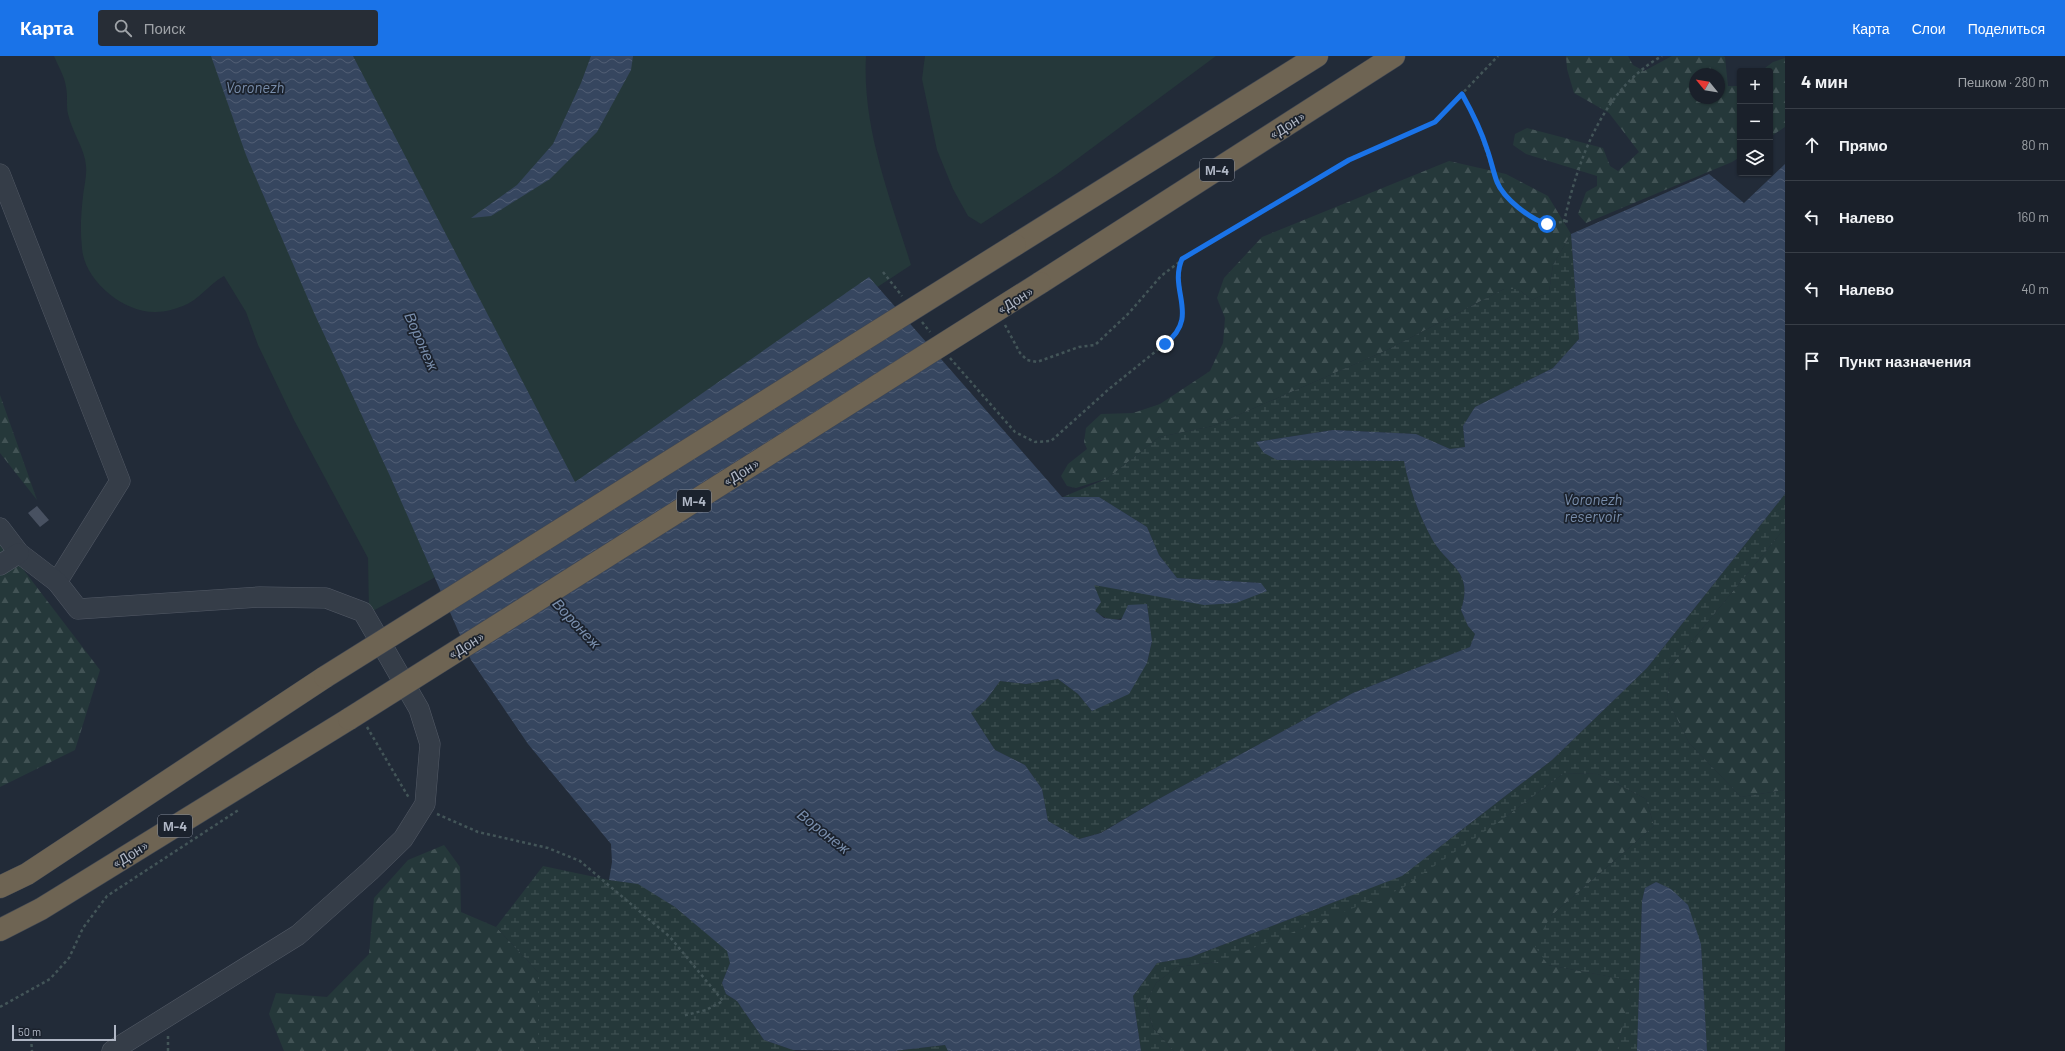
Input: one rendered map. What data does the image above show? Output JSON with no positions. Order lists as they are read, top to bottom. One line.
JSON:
{"streets":{"highway":["«Дон»","М-4"]},"water":["Voronezh","Воронеж","Voronezh reservoir"],"scale_bar":"50 m","north":"top left","page":{"header":"Карта","search":"Поиск","nav":["Карта","Слои","Поделиться"],"heading":["4 мин","Пешком · 280 m"],"map_buttons":["+","−"],"list":[["Прямо","80 m"],["Налево","160 m"],["Налево","40 m"],"Пункт назначения"],"scale":"50 m"}}
